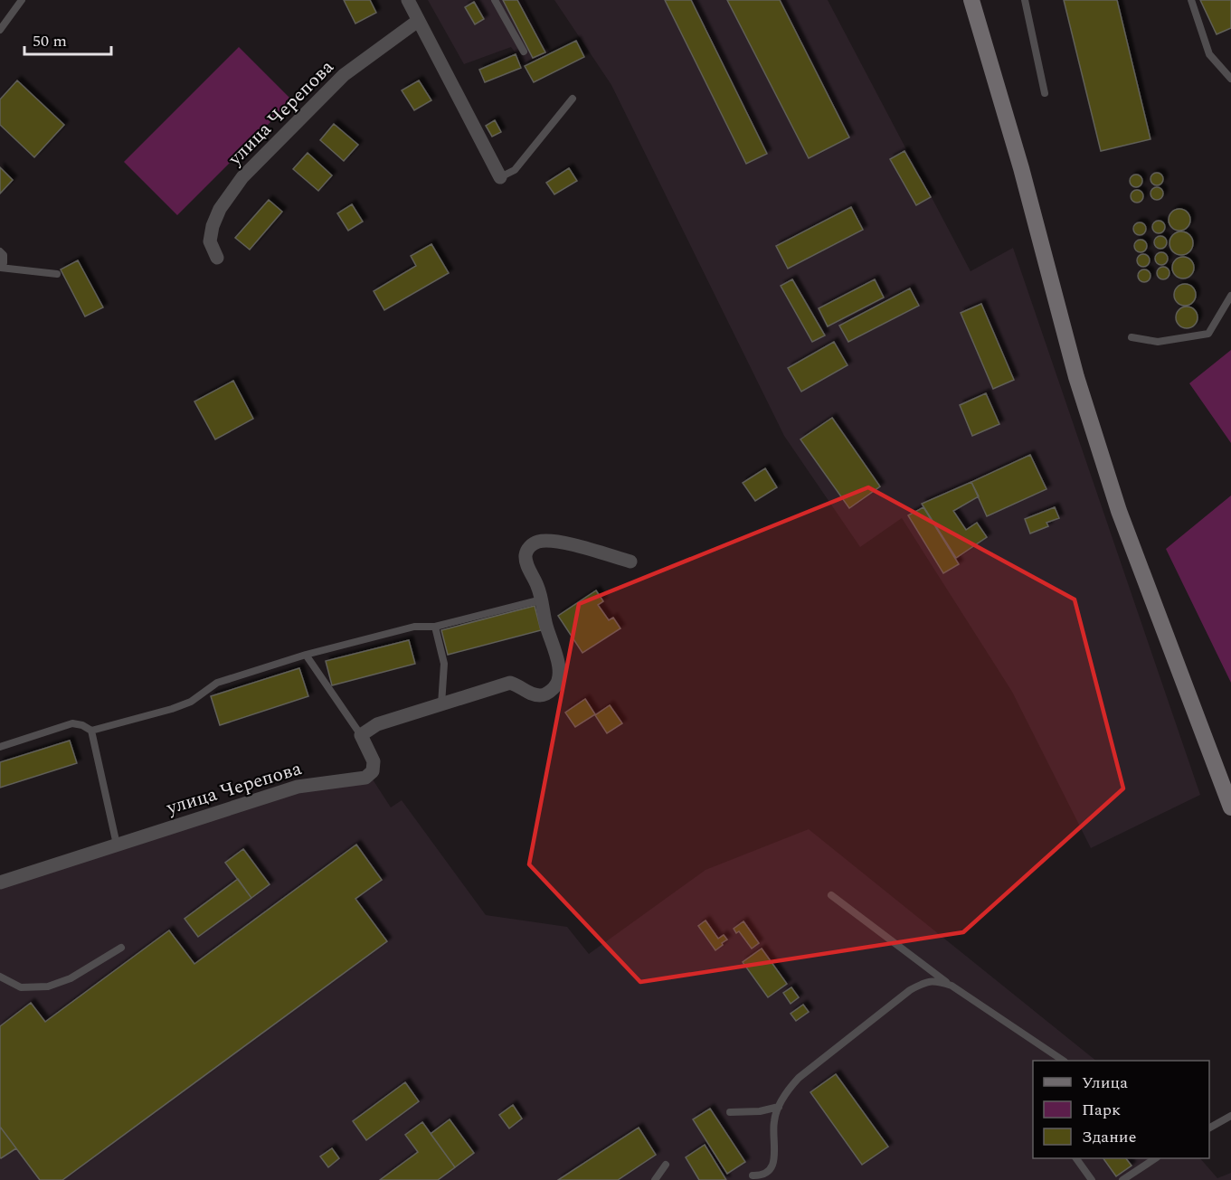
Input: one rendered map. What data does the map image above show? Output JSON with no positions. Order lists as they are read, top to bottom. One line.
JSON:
{"streets":{"street":["улица Черепова"]},"legend":["Улица","Парк","Здание"],"scale_bar":"50 m"}
